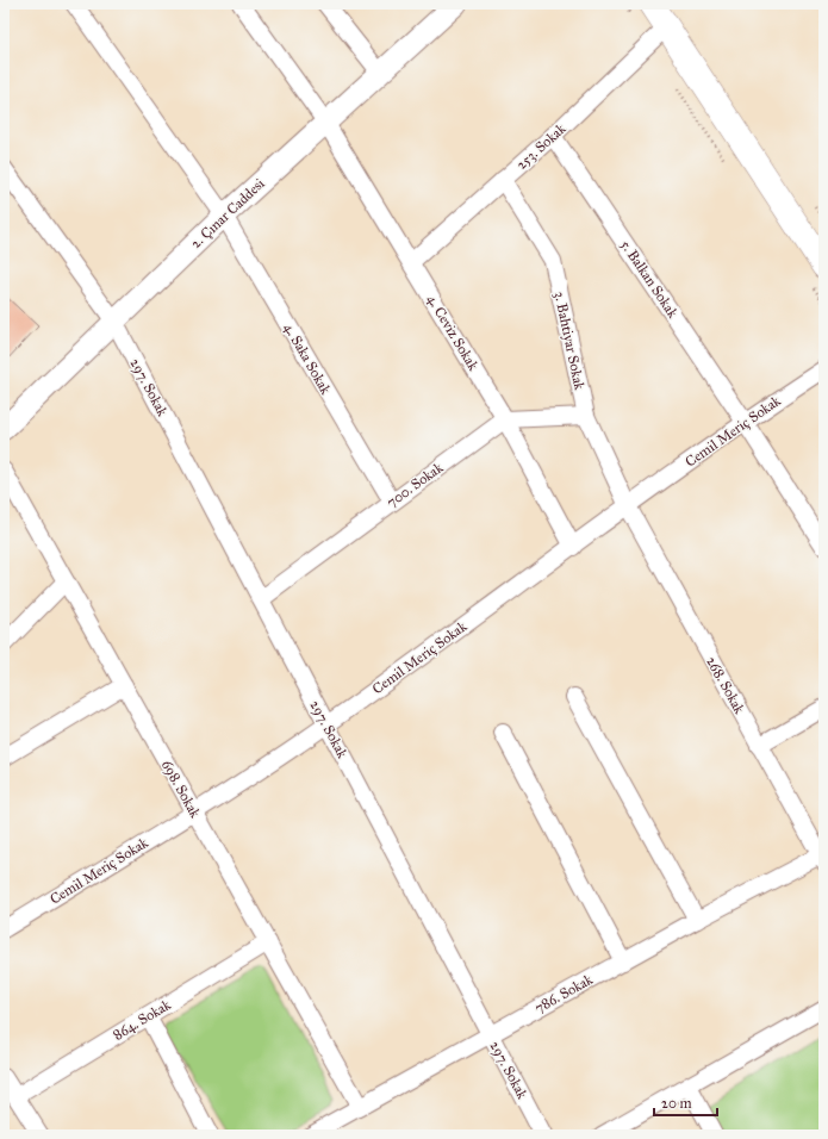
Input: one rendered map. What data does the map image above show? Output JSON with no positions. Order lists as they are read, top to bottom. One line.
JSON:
{"streets":{"street":["253. Sokak","2. Çınar Caddesi","5. Balkan Sokak","4. Ceviz Sokak","3. Bahtiyar Sokak","4. Saka Sokak","297. Sokak","Cemil Meriç Sokak","700. Sokak","268. Sokak","698. Sokak","786. Sokak","864. Sokak"]},"crossings":[["253. Sokak","5. Balkan Sokak"],["253. Sokak","4. Ceviz Sokak"],["253. Sokak","3. Bahtiyar Sokak"],["2. Çınar Caddesi","4. Ceviz Sokak"],["2. Çınar Caddesi","4. Saka Sokak"],["2. Çınar Caddesi","297. Sokak"],["5. Balkan Sokak","Cemil Meriç Sokak"],["4. Ceviz Sokak","Cemil Meriç Sokak"],["4. Ceviz Sokak","700. Sokak"],["3. Bahtiyar Sokak","Cemil Meriç Sokak"],["3. Bahtiyar Sokak","268. Sokak"],["4. Saka Sokak","700. Sokak"],["297. Sokak","Cemil Meriç Sokak"],["297. Sokak","700. Sokak"],["297. Sokak","786. Sokak"],["Cemil Meriç Sokak","268. Sokak"],["Cemil Meriç Sokak","698. Sokak"],["268. Sokak","786. Sokak"],["698. Sokak","786. Sokak"],["698. Sokak","864. Sokak"]],"scale_bar":"20 m"}
